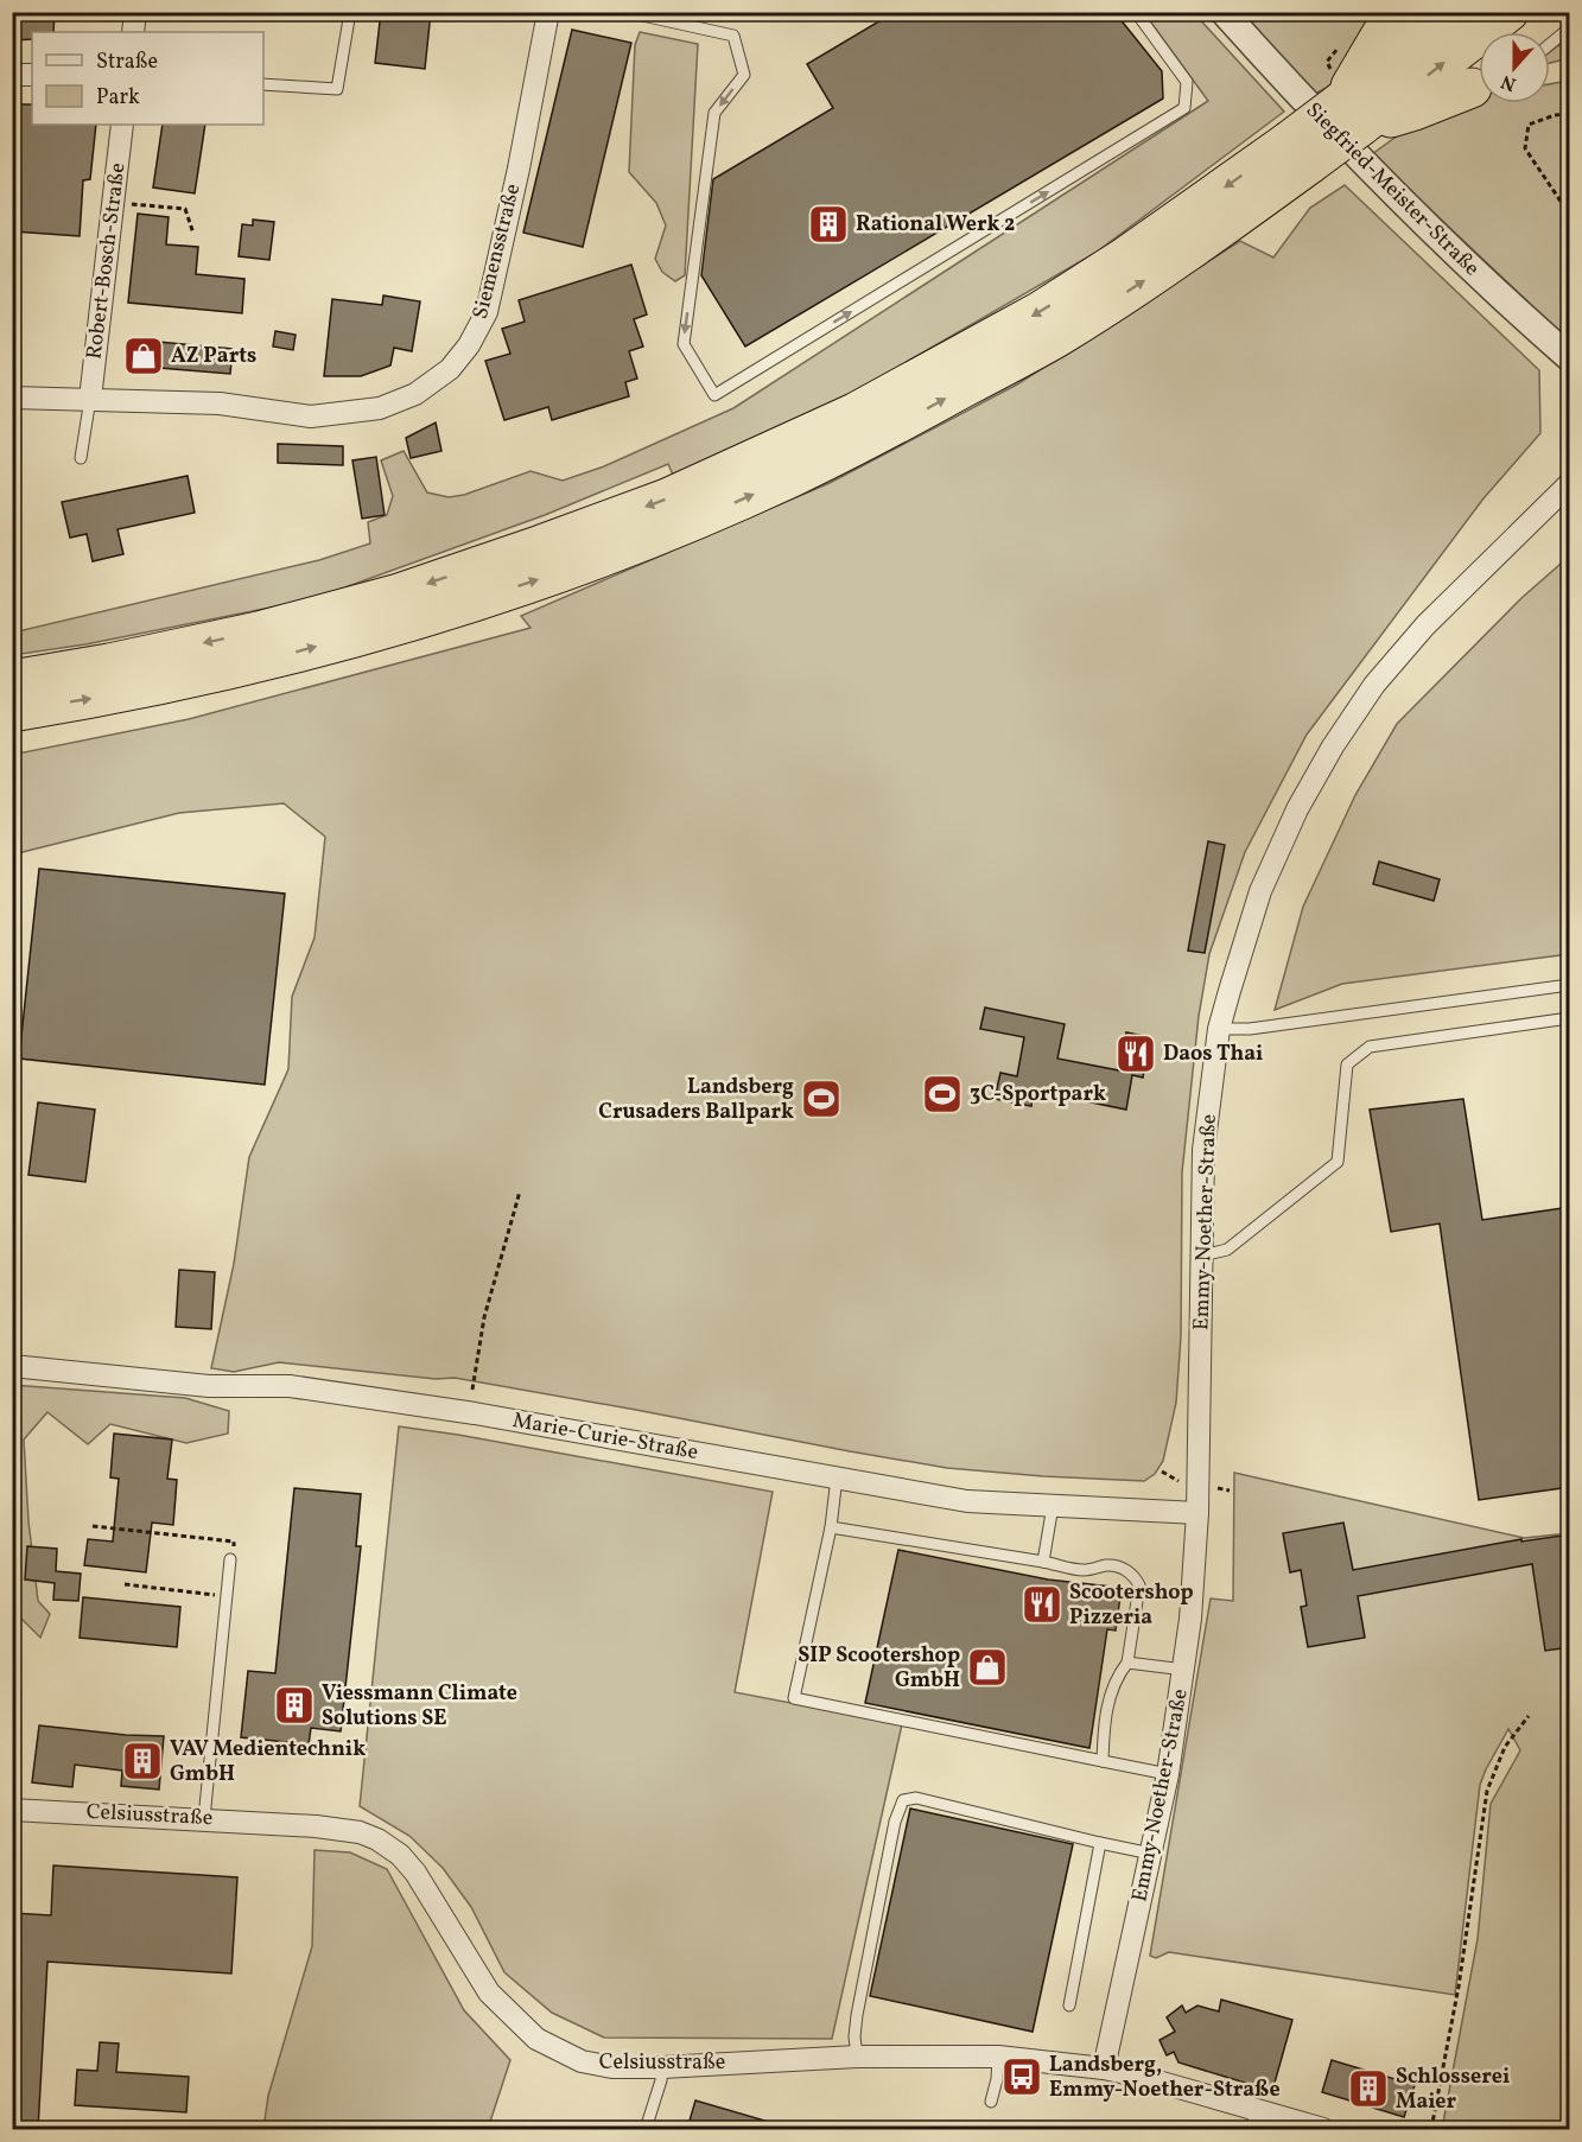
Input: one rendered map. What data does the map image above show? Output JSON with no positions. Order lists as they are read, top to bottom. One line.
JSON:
{"streets":{"street":["Siegfried-Meister-Straße","Siemensstraße","Robert-Bosch-Straße","Emmy-Noether-Straße","Marie-Curie-Straße","Celsiusstraße"]},"crossings":[["Siemensstraße","Robert-Bosch-Straße"],["Emmy-Noether-Straße","Marie-Curie-Straße"],["Emmy-Noether-Straße","Celsiusstraße"]],"places":{"building":["Rational Werk 2","Viessmann Climate Solutions SE","VAV Medientechnik GmbH","Schlosserei Maier"],"shop":["AZ Parts","SIP Scootershop GmbH"],"restaurant":["Daos Thai","Scootershop Pizzeria"],"sports":["3C-Sportpark","Landsberg Crusaders Ballpark"],"bus stop":["Landsberg, Emmy-Noether-Straße"]},"legend":["Straße","Park"],"north":"bottom"}
